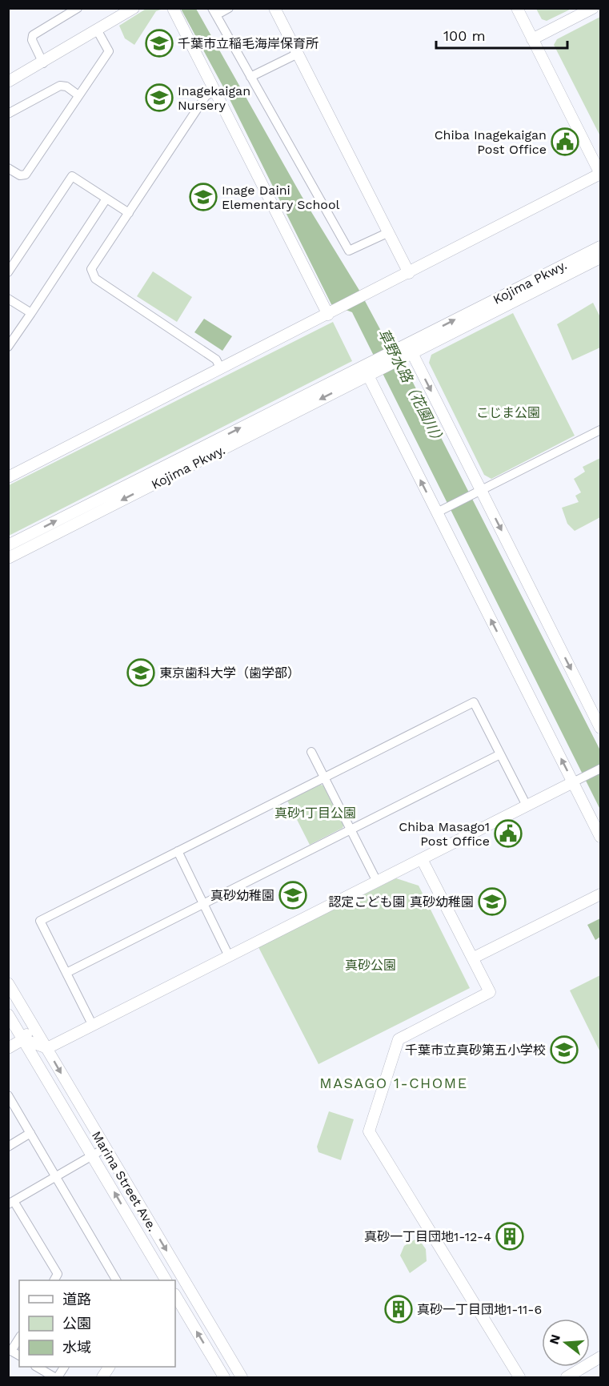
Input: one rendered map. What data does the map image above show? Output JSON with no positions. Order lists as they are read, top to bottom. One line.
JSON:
{"streets":{"street":["Kojima Pkwy.","Marina Street Ave."]},"districts":["MASAGO 1-CHOME"],"water":["草野水路（花園川）"],"parks":["こじま公園","真砂1丁目公園","真砂公園"],"places":{"school or university":["千葉市立稲毛海岸保育所","Inagekaigan Nursery","Inage Daini Elementary School","東京歯科大学（歯学部）","真砂幼稚園","認定こども園 真砂幼稚園","千葉市立真砂第五小学校"],"public building":["Chiba Inagekaigan Post Office","Chiba Masago1 Post Office"],"building":["真砂一丁目団地1-12-4","真砂一丁目団地1-11-6"]},"legend":["道路","公園","水域"],"scale_bar":"100 m","north":"left"}
